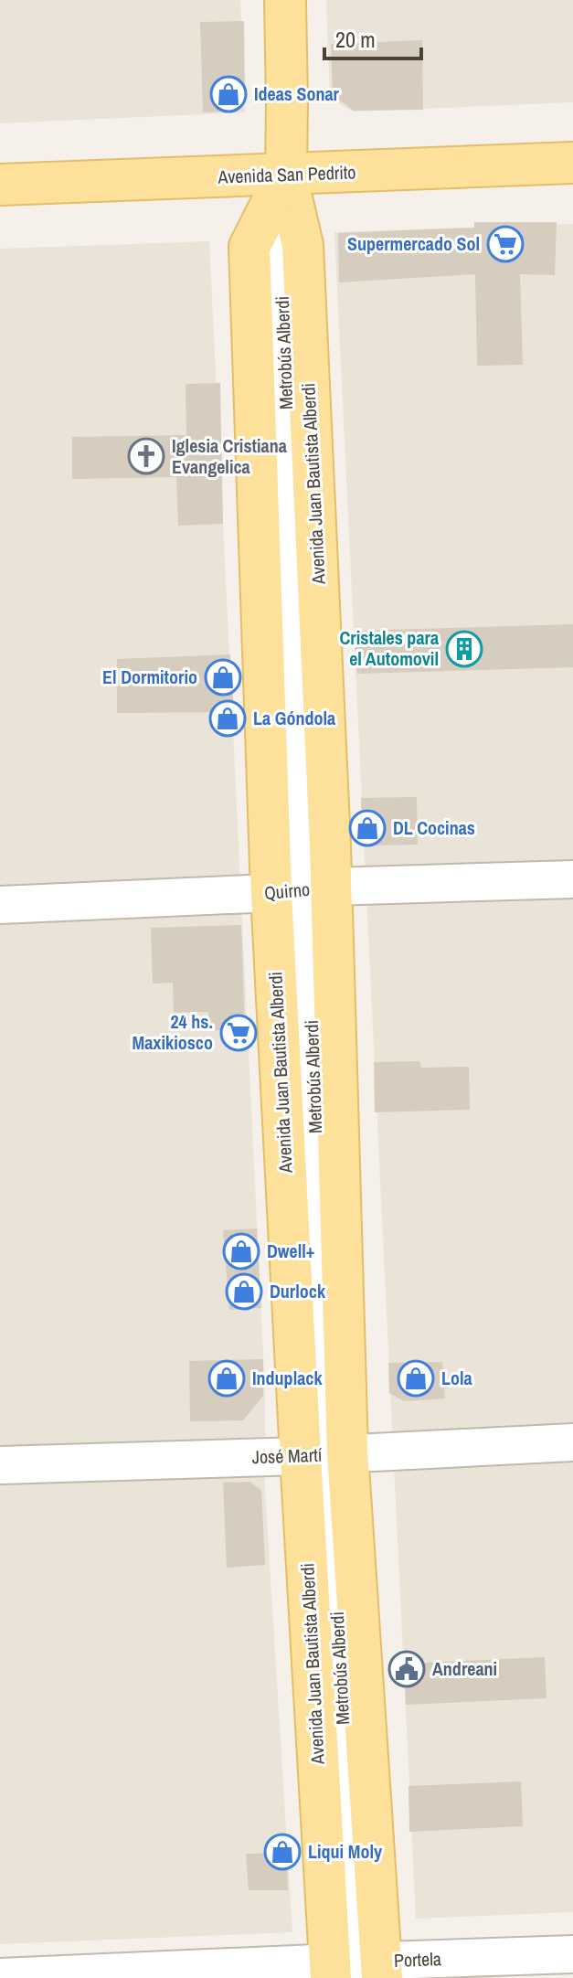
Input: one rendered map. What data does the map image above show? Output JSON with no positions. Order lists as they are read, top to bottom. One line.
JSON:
{"streets":{"main road":["Avenida San Pedrito","Avenida Juan Bautista Alberdi"],"street":["Quirno","José Martí","Portela"]},"crossings":[["Avenida San Pedrito","Avenida Juan Bautista Alberdi"],["Avenida Juan Bautista Alberdi","Quirno"],["Avenida Juan Bautista Alberdi","José Martí"],["Avenida Juan Bautista Alberdi","Portela"]],"places":{"shop":["Ideas Sonar","El Dormitorio","La Góndola","DL Cocinas","Dwell+","Durlock","Induplack","Lola","Liqui Moly"],"supermarket":["Supermercado Sol","24 hs. Maxikiosco"],"church":["Iglesia Cristiana Evangelica"],"building":["Cristales para el Automovil"],"public building":["Andreani"]},"scale_bar":"20 m"}
